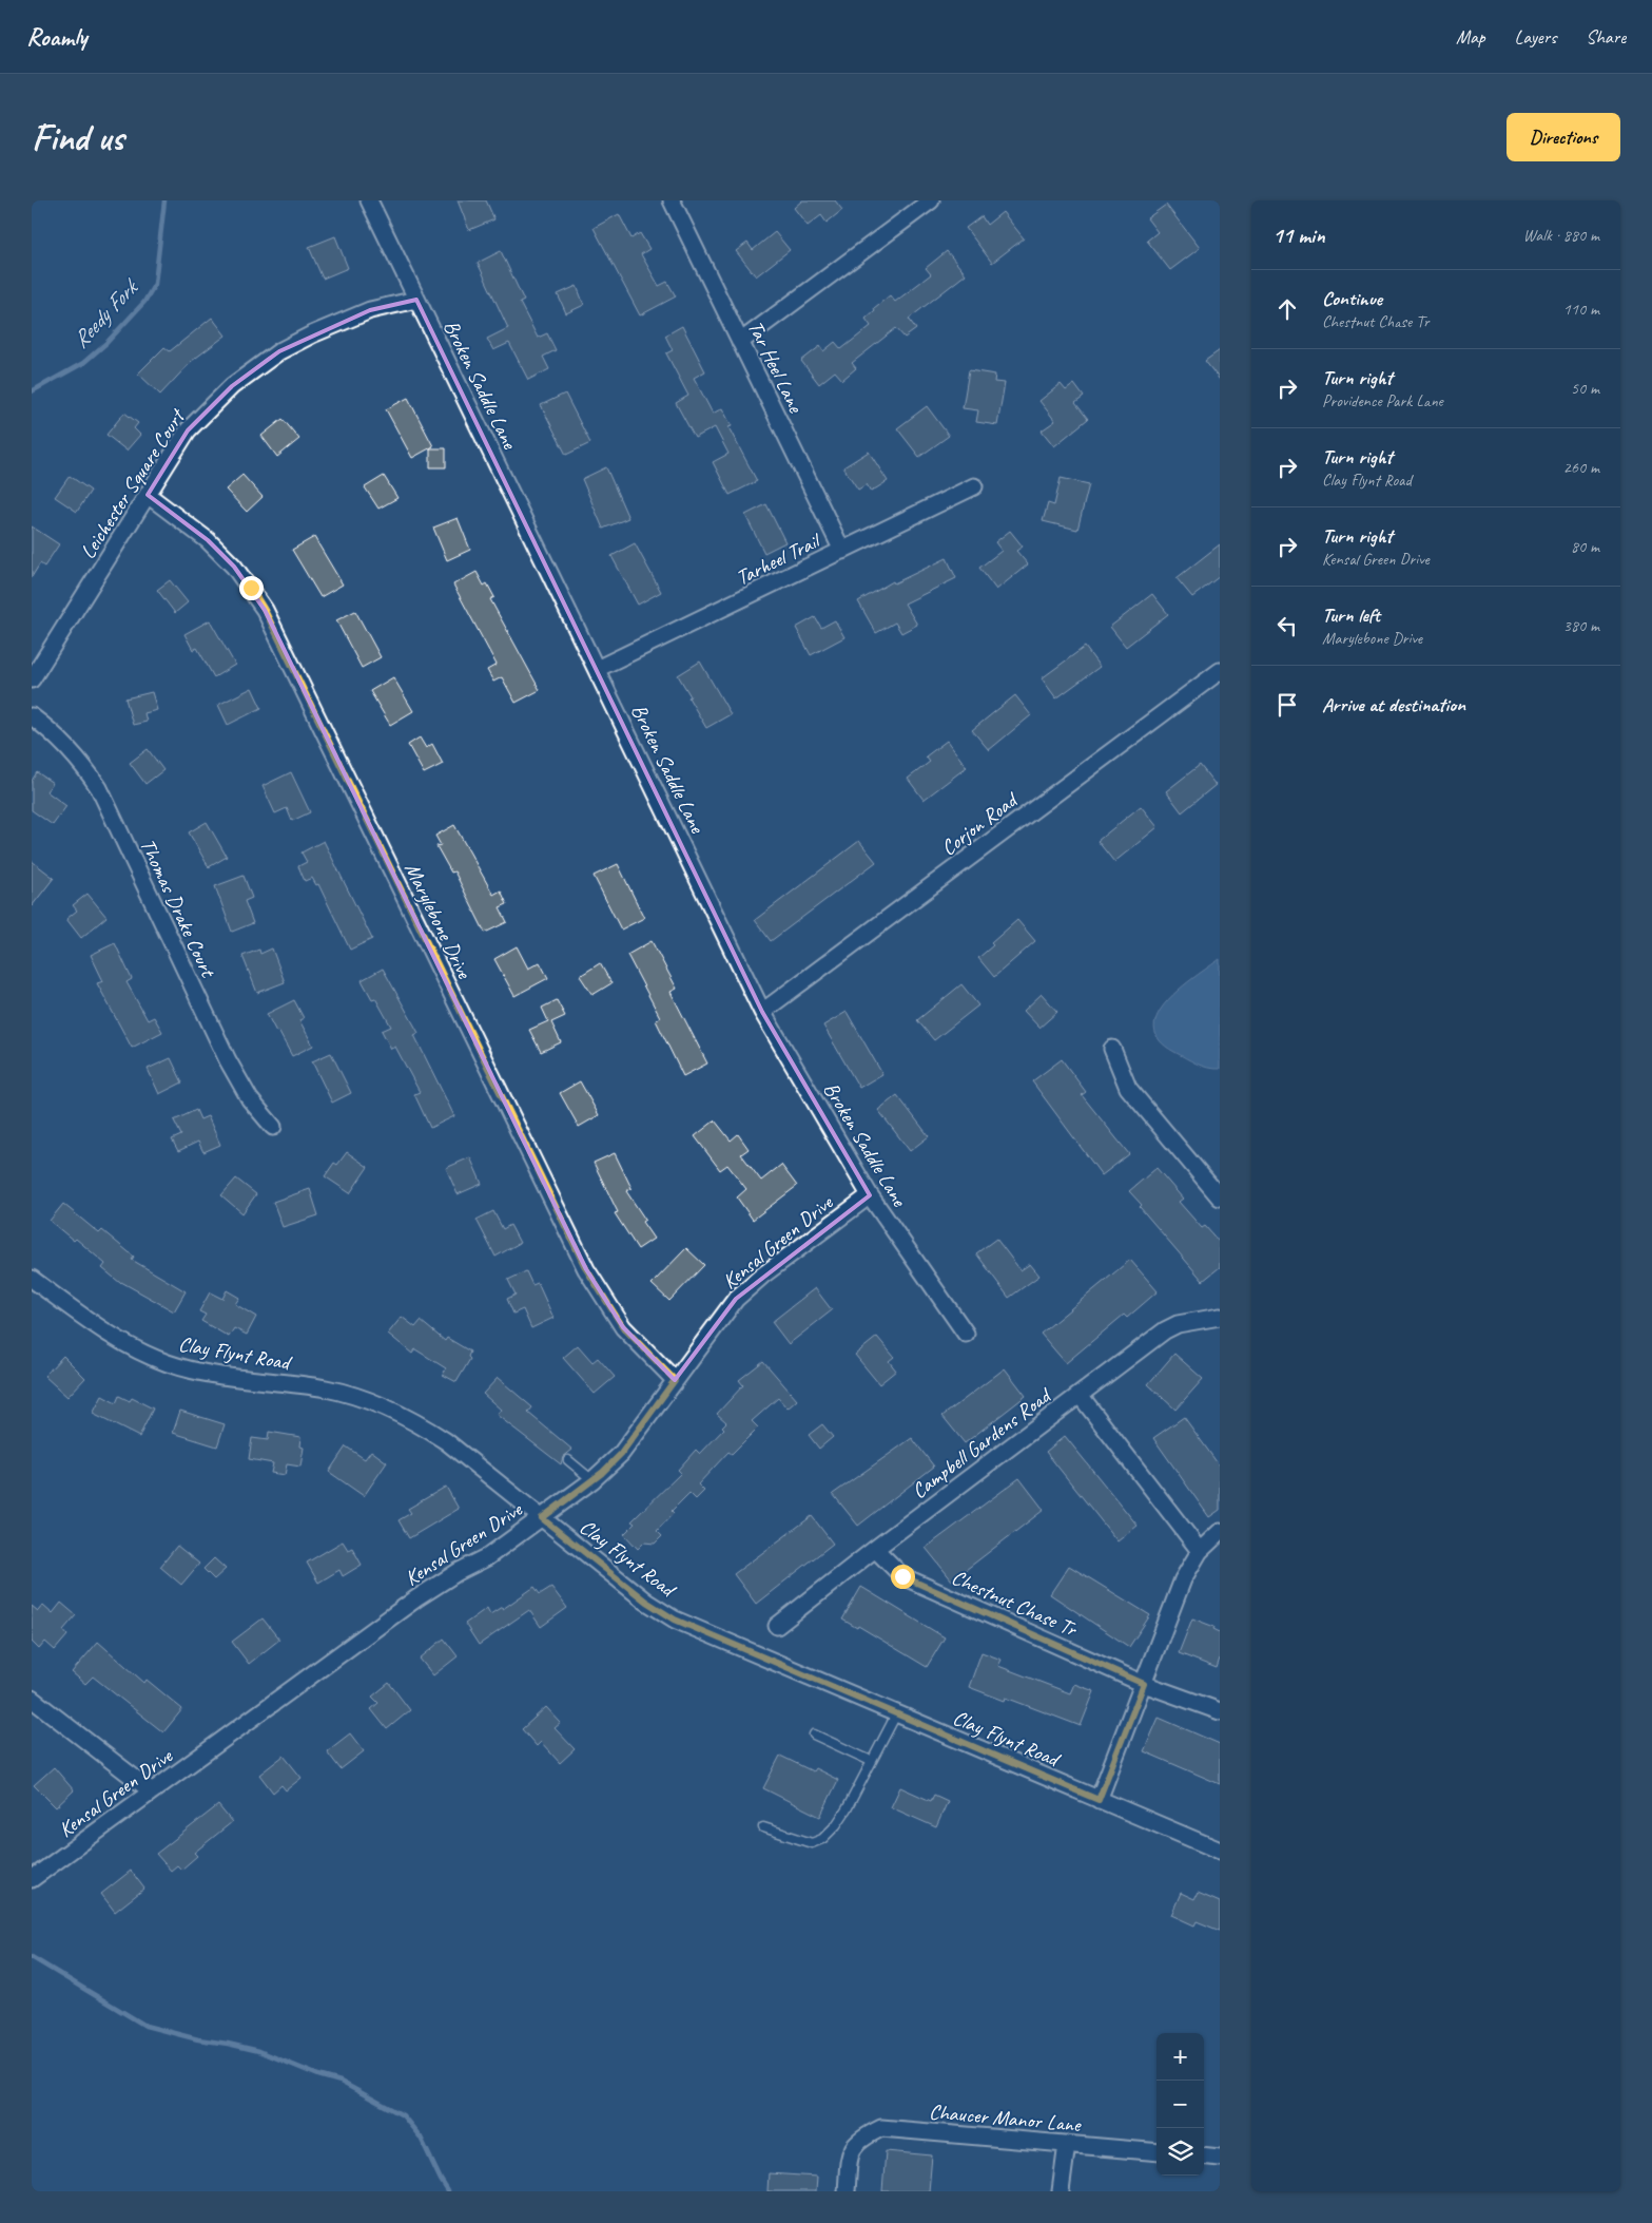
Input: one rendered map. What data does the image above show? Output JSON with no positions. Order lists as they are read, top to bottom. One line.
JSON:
{"streets":{"street":["Tar Heel Lane","Broken Saddle Lane","Leichester Square Court","Tarheel Trail","Corjon Road","Thomas Drake Court","Marylebone Drive","Kensal Green Drive","Clay Flynt Road","Campbell Gardens Road","Chestnut Chase Tr","Chaucer Manor Lane"]},"crossings":[["Tar Heel Lane","Tarheel Trail"],["Broken Saddle Lane","Leichester Square Court"],["Broken Saddle Lane","Tarheel Trail"],["Broken Saddle Lane","Corjon Road"],["Broken Saddle Lane","Kensal Green Drive"],["Leichester Square Court","Marylebone Drive"],["Marylebone Drive","Kensal Green Drive"],["Kensal Green Drive","Clay Flynt Road"],["Campbell Gardens Road","Chestnut Chase Tr"]],"water":["Reedy Fork"],"page":{"header":"Roamly","nav":["Map","Layers","Share"],"buttons":"Directions","title":"Find us","heading":["11 min","Walk · 880 m"],"list":[["Continue","Chestnut Chase Tr","110 m"],["Turn right","Providence Park Lane","50 m"],["Turn right","Clay Flynt Road","260 m"],["Turn right","Kensal Green Drive","80 m"],["Turn left","Marylebone Drive","380 m"],"Arrive at destination"],"map_buttons":["+","−"]}}
